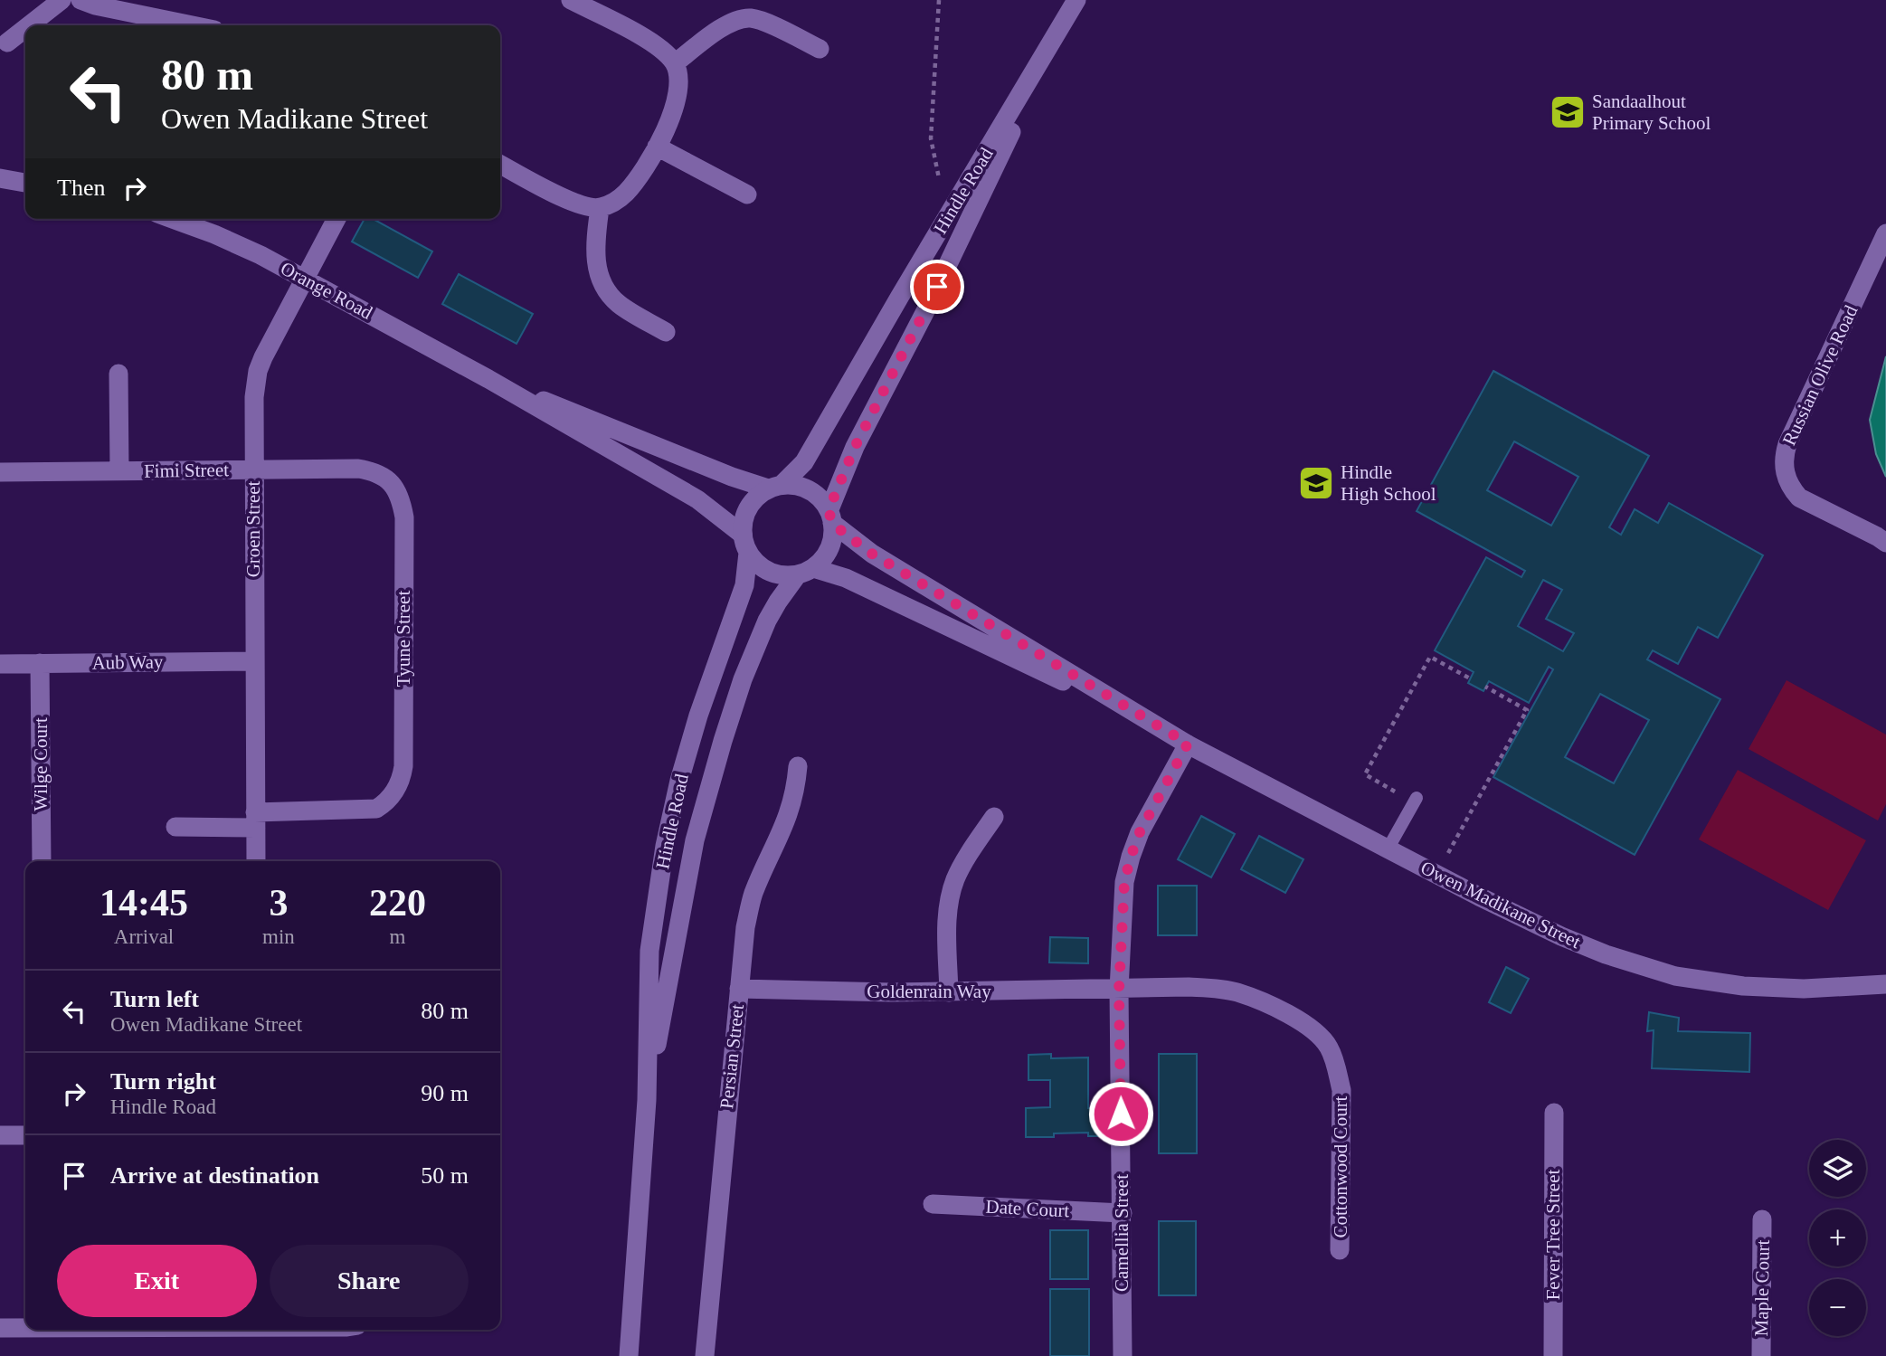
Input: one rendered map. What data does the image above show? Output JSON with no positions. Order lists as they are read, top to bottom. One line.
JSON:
{"streets":{"street":["Hindle Road","Orange Road","Russian Olive Road","Fimi Street","Groen Street","Tyune Street","Aub Way","Wilge Court","Owen Madikane Street","Goldenrain Way","Persian Street","Cottonwood Court","Date Court","Camellia Street","Fever Tree Street","Maple Court"]},"crossings":[["Hindle Road","Orange Road"],["Hindle Road","Owen Madikane Street"],["Orange Road","Groen Street"],["Orange Road","Owen Madikane Street"],["Fimi Street","Groen Street"],["Fimi Street","Tyune Street"],["Groen Street","Tyune Street"],["Groen Street","Aub Way"],["Aub Way","Wilge Court"],["Owen Madikane Street","Camellia Street"],["Goldenrain Way","Persian Street"],["Goldenrain Way","Cottonwood Court"],["Goldenrain Way","Camellia Street"],["Cottonwood Court","Camellia Street"],["Date Court","Camellia Street"]],"places":{"school or university":["Sandaalhout Primary School","Hindle High School"]},"page":{"turn":["80 m","Owen Madikane Street"],"then":"Then","eta":["14:45","Arrival","3","min","220","m"],"list":[{"name":"Turn left","note":"Owen Madikane Street","value":"80 m"},{"name":"Turn right","note":"Hindle Road","value":"90 m"},{"name":"Arrive at destination","value":"50 m"}],"map_buttons":["+","−"],"buttons":["Exit","Share"]}}
